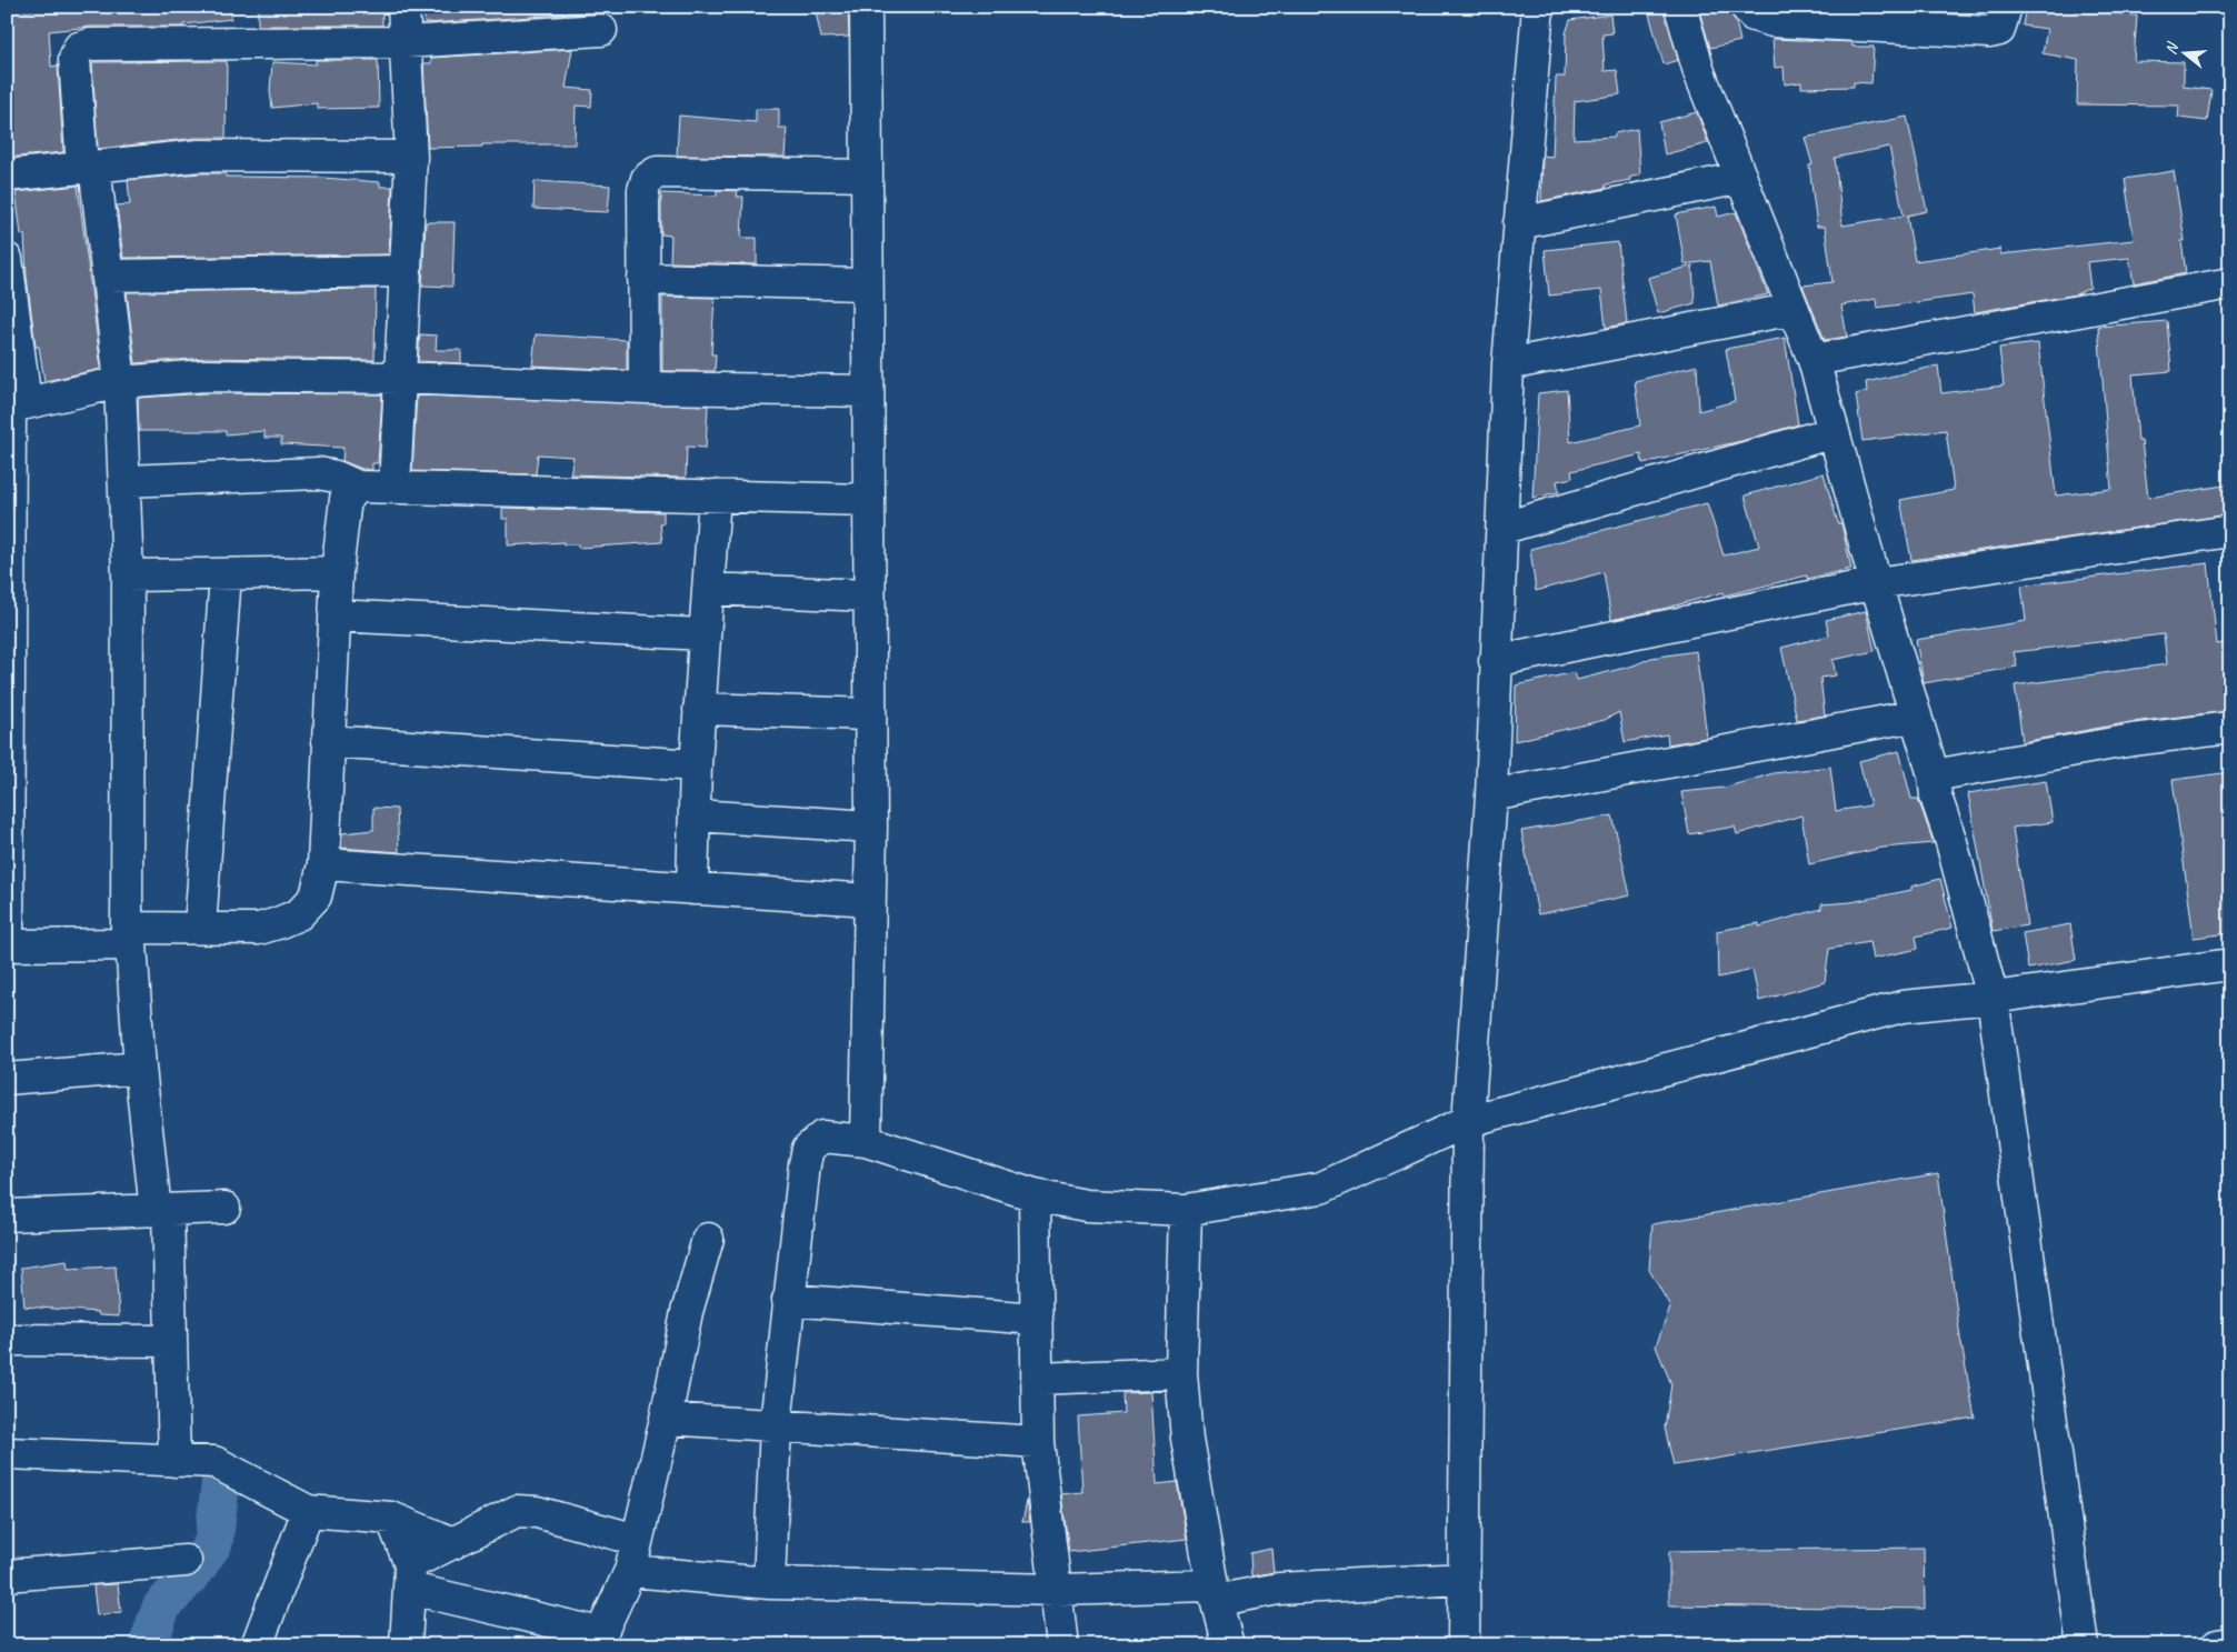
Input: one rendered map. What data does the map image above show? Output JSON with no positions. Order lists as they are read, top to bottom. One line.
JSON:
{"north":"left"}
